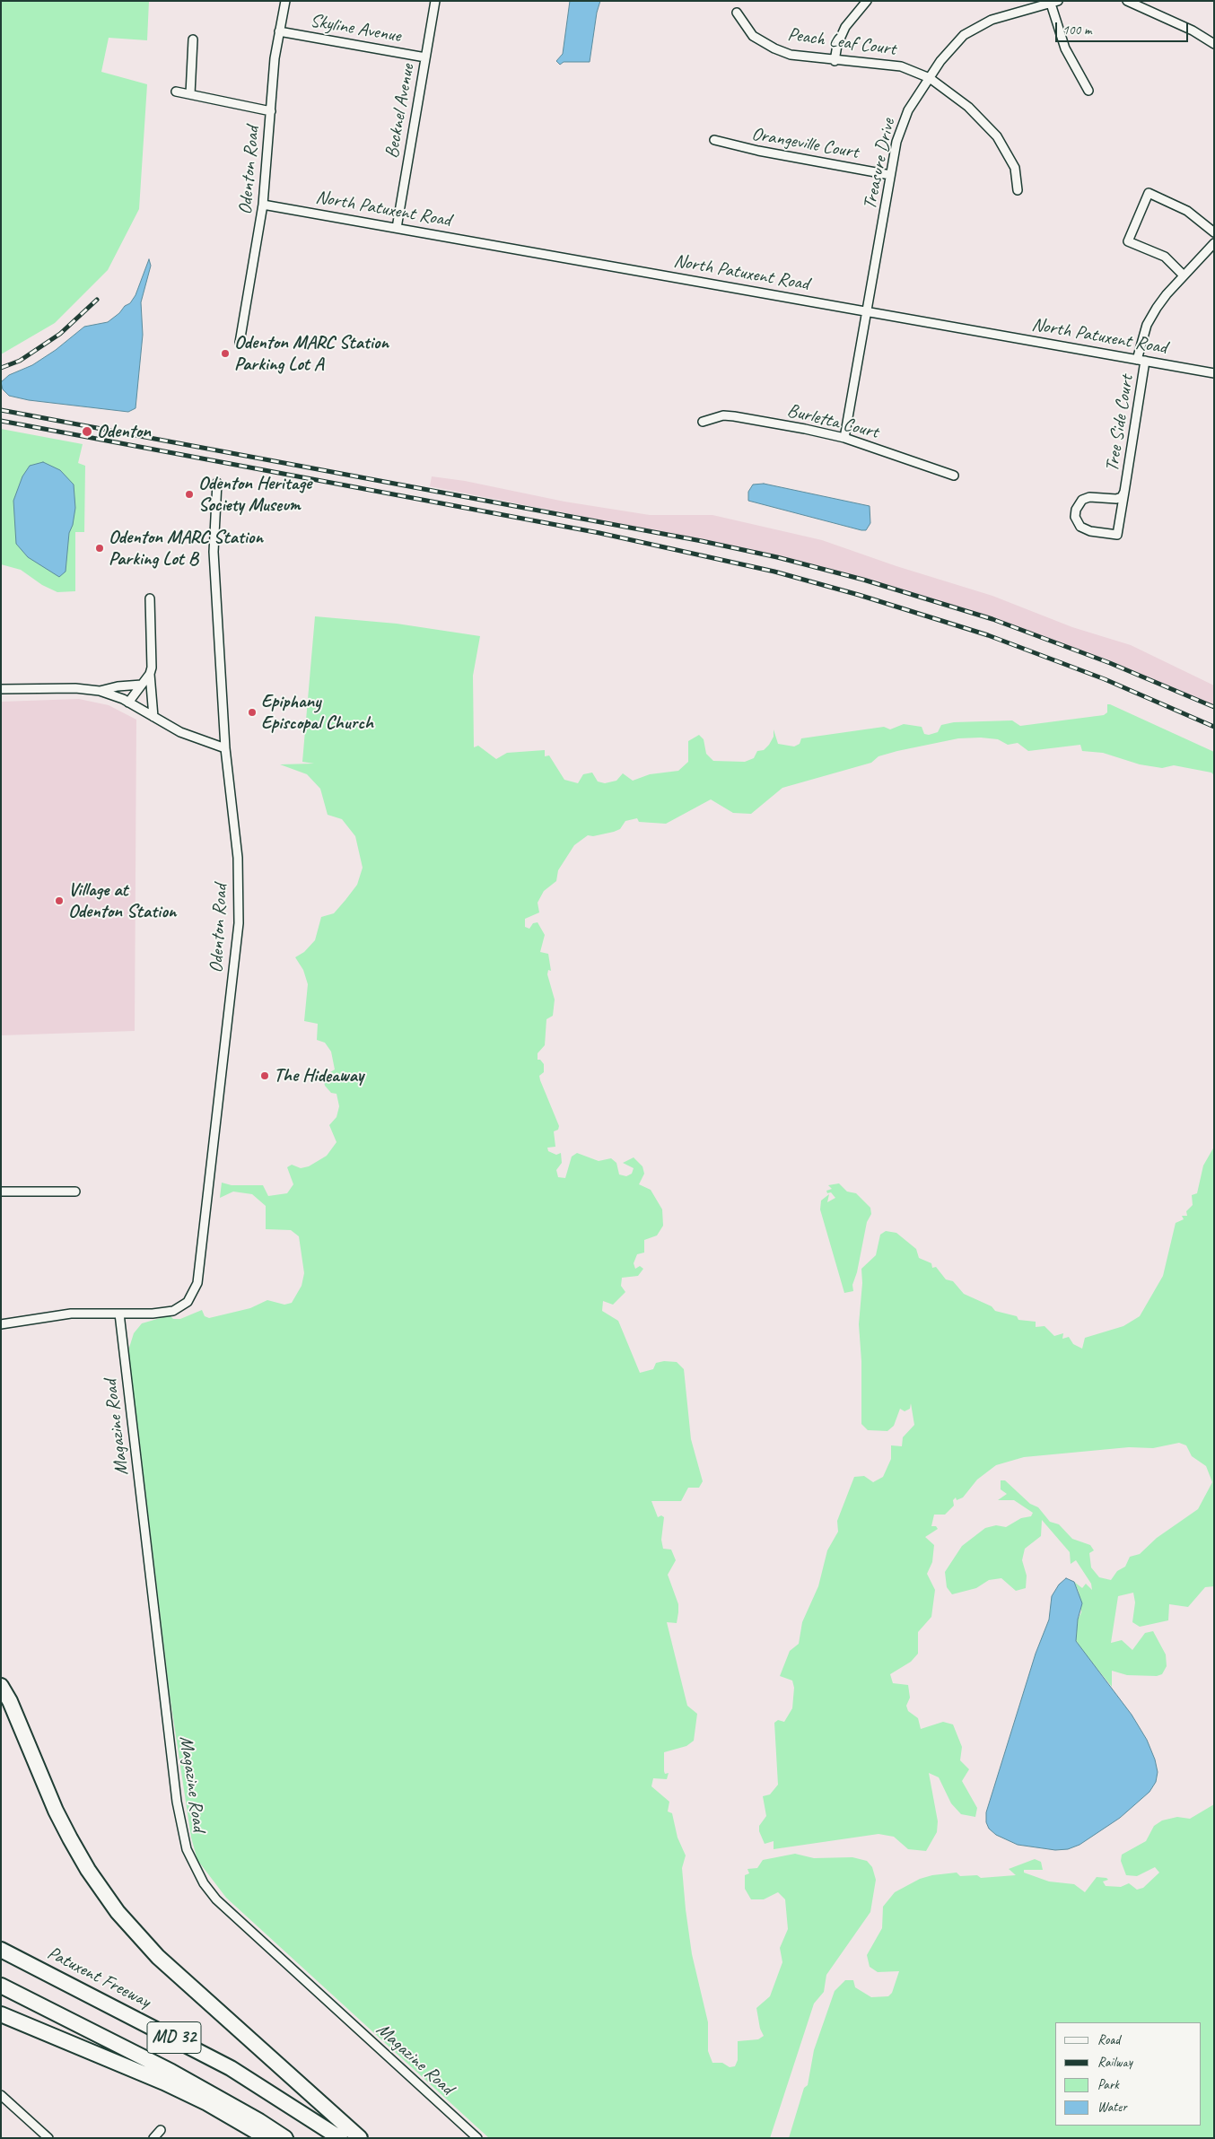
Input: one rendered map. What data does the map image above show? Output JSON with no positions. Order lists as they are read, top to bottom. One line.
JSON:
{"streets":{"highway":["Patuxent Freeway","MD 32"],"street":["Skyline Avenue","Peach Leaf Court","Becknel Avenue","Orangeville Court","Treasure Drive","Odenton Road","North Patuxent Road","Burletta Court","Tree Side Court","Magazine Road"]},"crossings":[["Skyline Avenue","Becknel Avenue"],["Skyline Avenue","Odenton Road"],["Peach Leaf Court","Treasure Drive"],["Becknel Avenue","North Patuxent Road"],["Orangeville Court","Treasure Drive"],["Treasure Drive","North Patuxent Road"],["Treasure Drive","Burletta Court"],["Odenton Road","North Patuxent Road"],["Odenton Road","Magazine Road"],["North Patuxent Road","Tree Side Court"]],"places":["Odenton MARC Station Parking Lot A","Odenton","Odenton Heritage Society Museum","Odenton MARC Station Parking Lot B","Epiphany Episcopal Church","Village at Odenton Station","The Hideaway"],"legend":["Road","Railway","Park","Water"],"scale_bar":"100 m"}
